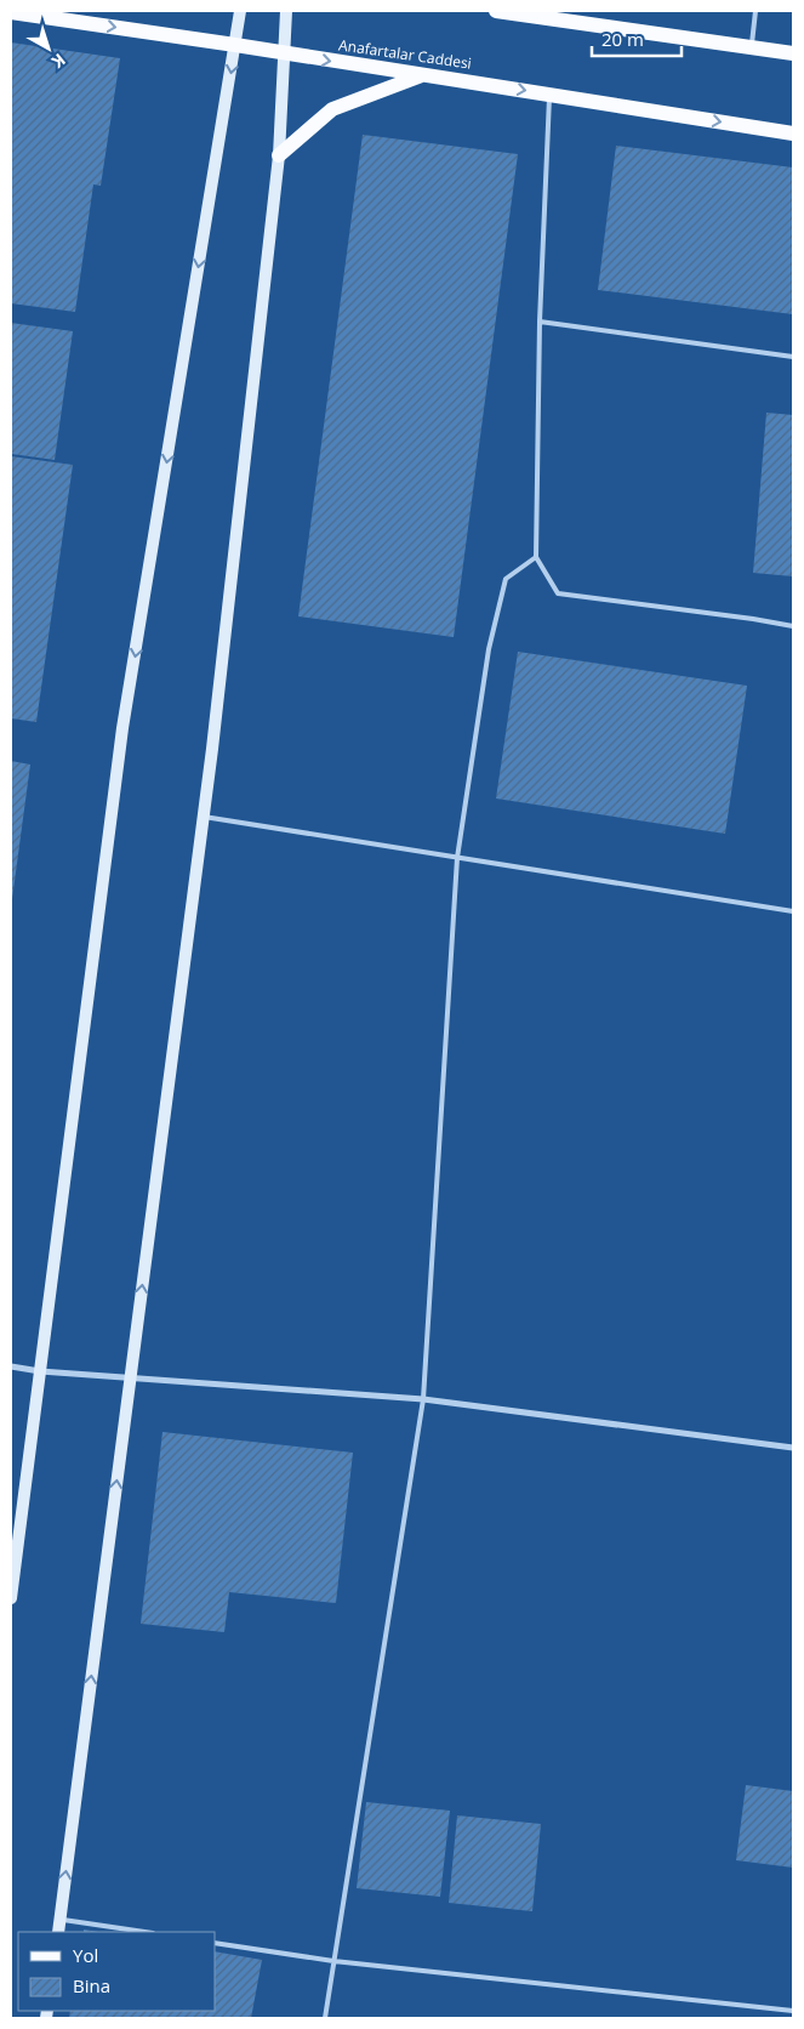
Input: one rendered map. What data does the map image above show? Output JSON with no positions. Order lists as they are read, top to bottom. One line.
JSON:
{"streets":{"main road":["Anafartalar Caddesi"]},"legend":["Yol","Bina"],"scale_bar":"20 m","north":"bottom right"}
